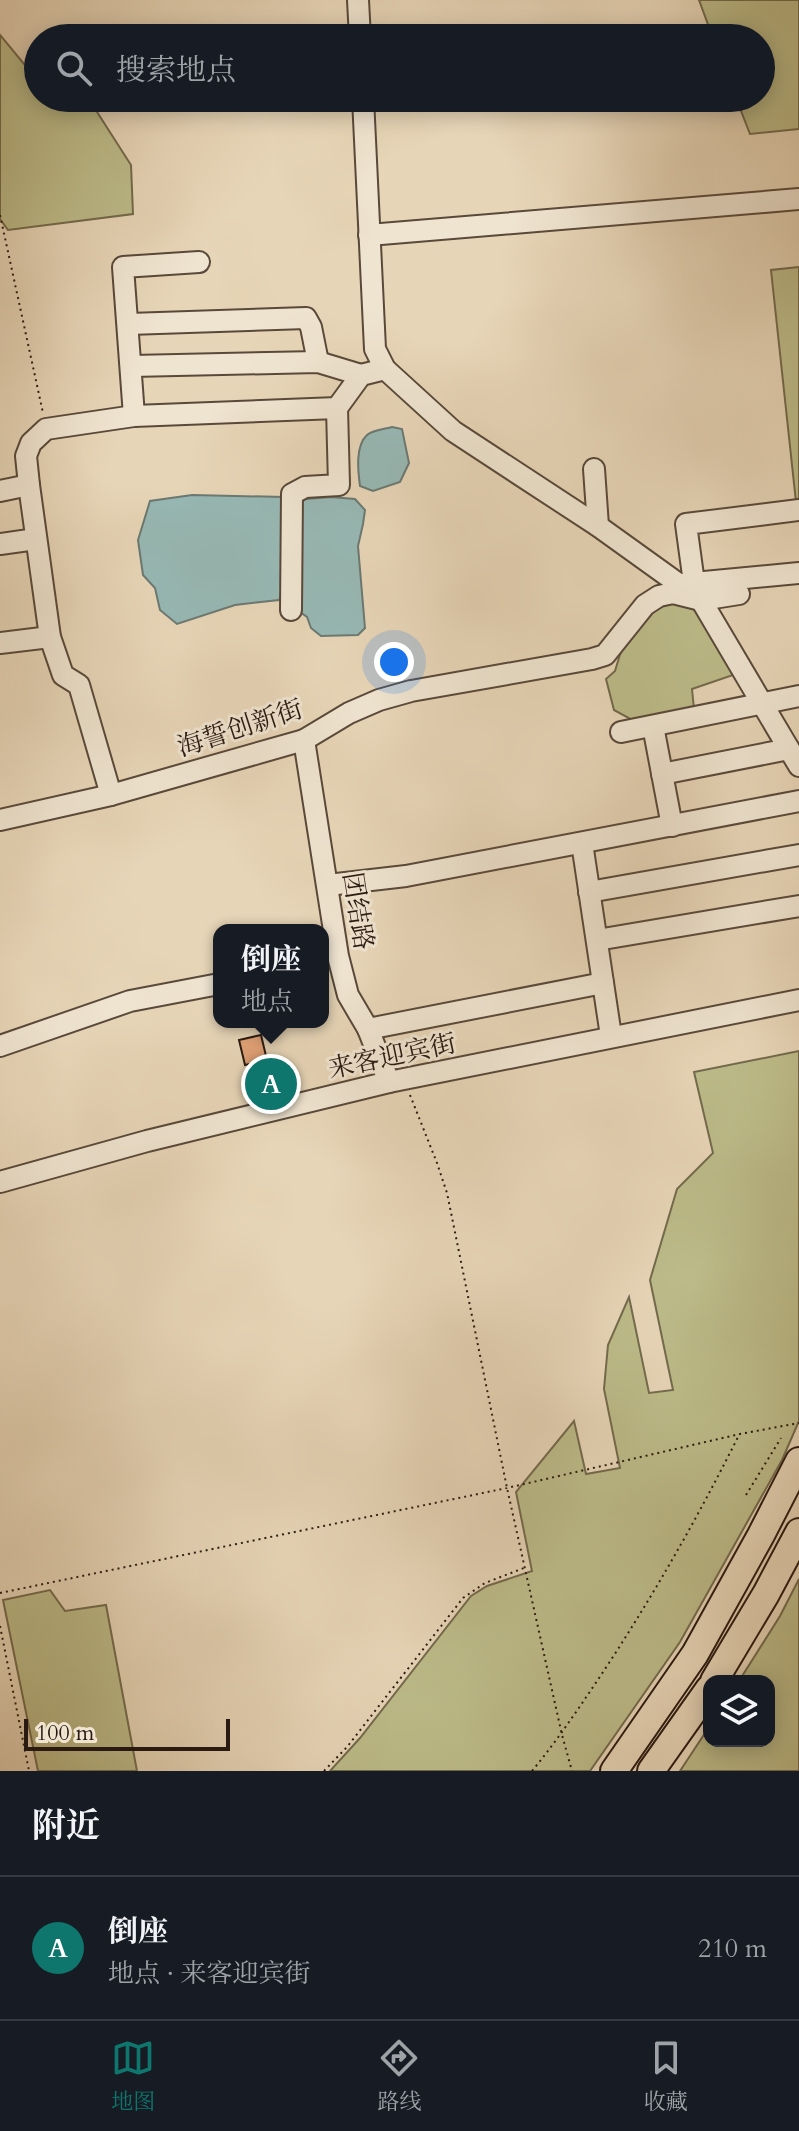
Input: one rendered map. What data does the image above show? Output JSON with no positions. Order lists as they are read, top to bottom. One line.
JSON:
{"streets":{"street":["海誓创新街","团结路","来客迎宾街"]},"crossings":[["海誓创新街","团结路"],["团结路","来客迎宾街"]],"scale_bar":"100 m","page":{"search":"搜索地点","popup":["倒座","地点"],"pins":"A","scale":"100 m","heading":"附近","list":[{"mark":"A","name":"倒座","note":"地点 · 来客迎宾街","value":"210 m"}],"nav":["地图","路线","收藏"]}}
